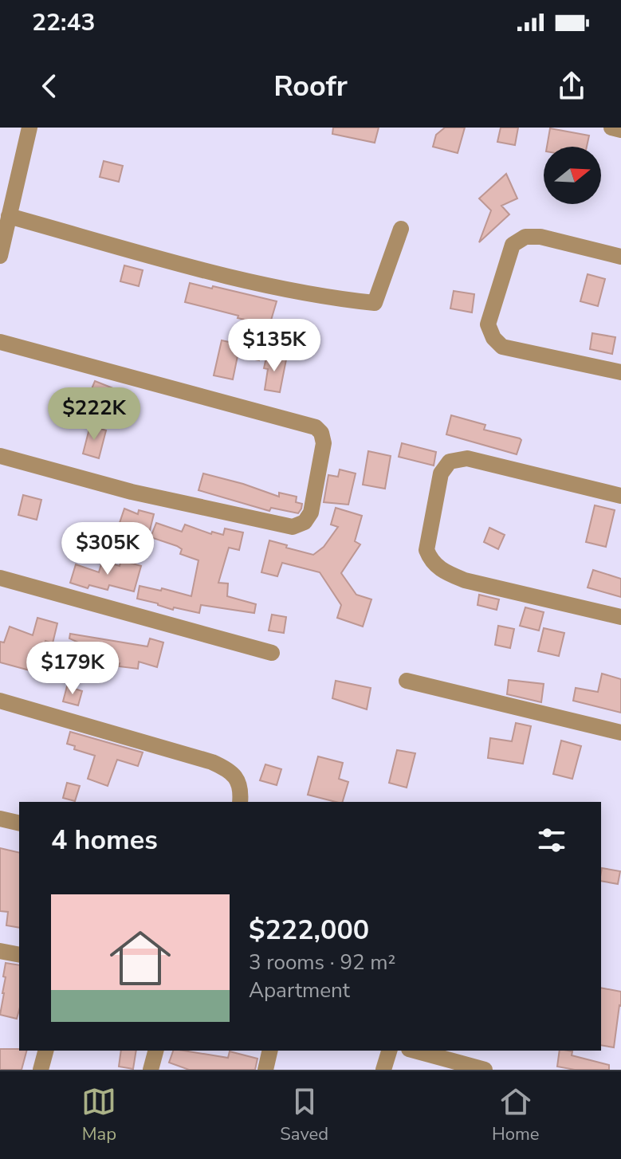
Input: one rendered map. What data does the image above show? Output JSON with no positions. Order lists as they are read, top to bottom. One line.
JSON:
{"north":"right","page":{"status":"22:43","header":"Roofr","price":["$135K","$222K","$305K","$179K"],"heading":"4 homes","list":[{"name":"$222,000","note":"3 rooms · 92 m² · Apartment"}],"tabs":["Map","Saved","Home"]}}
